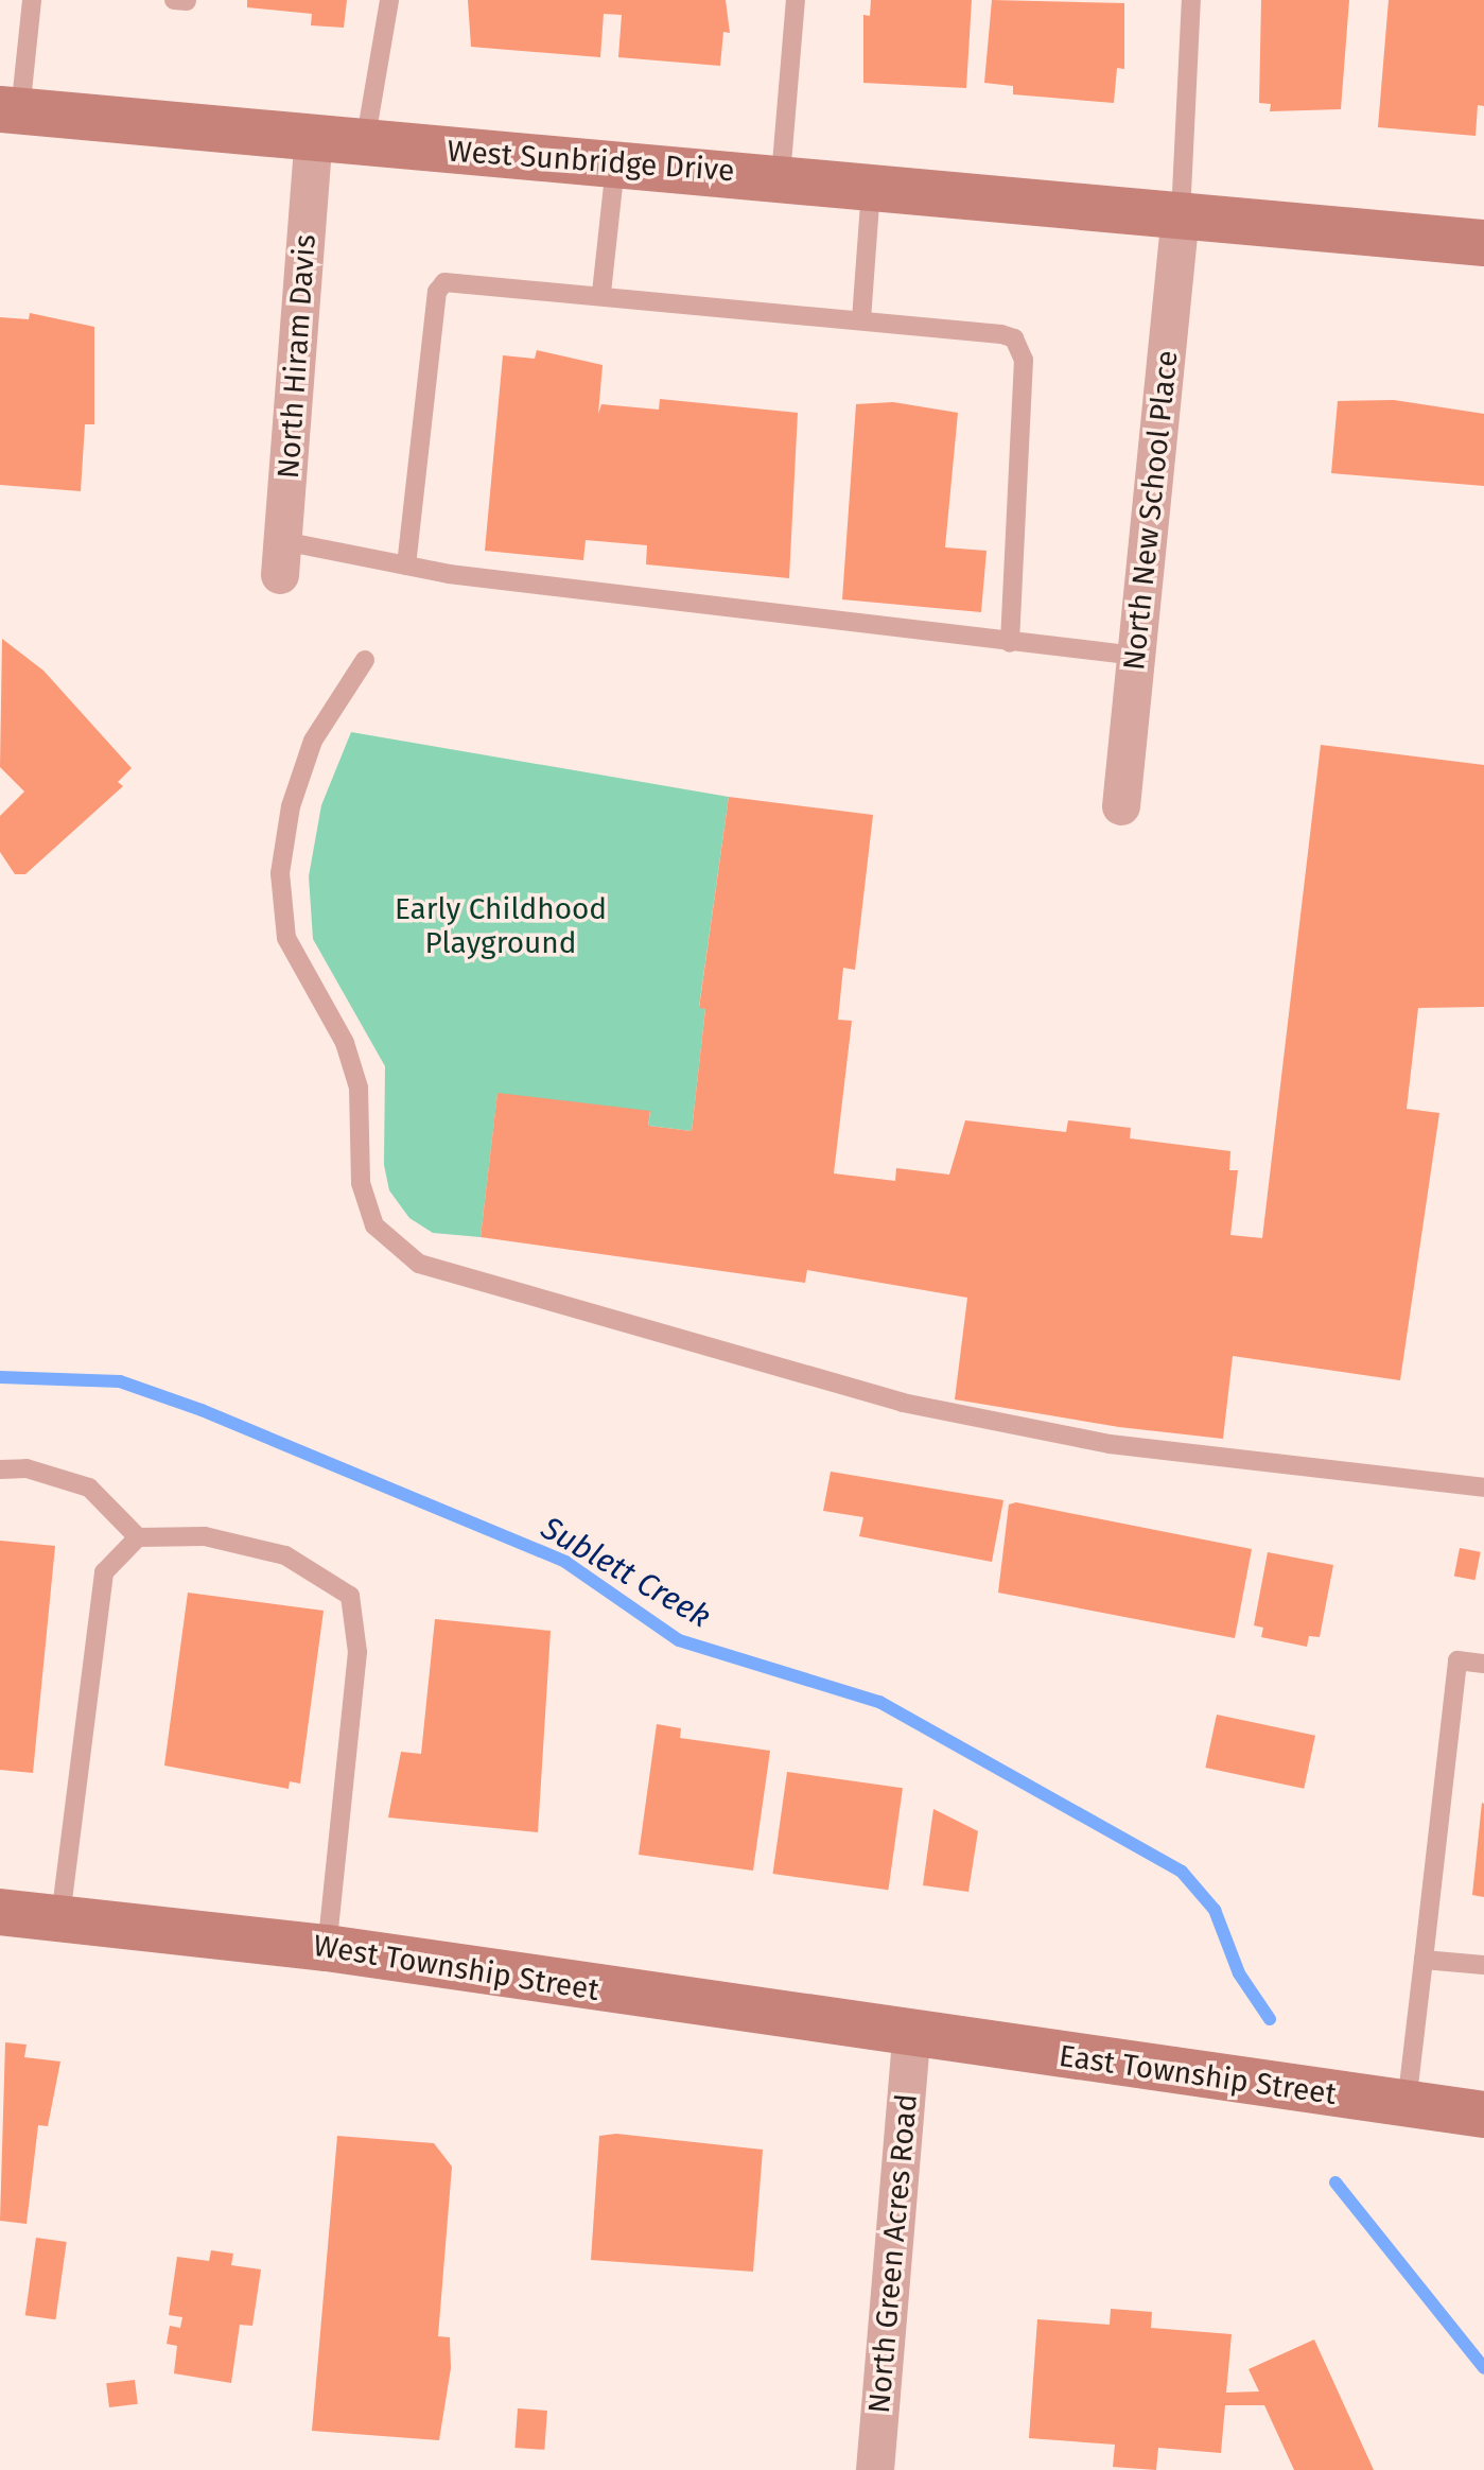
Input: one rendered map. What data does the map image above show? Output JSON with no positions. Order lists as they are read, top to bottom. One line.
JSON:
{"streets":{"street":["West Sunbridge Drive","North Hiram Davis","North New School Place","West Township Street","East Township Street","North Green Acres Road"]},"crossings":[["West Sunbridge Drive","North Hiram Davis"],["West Sunbridge Drive","North New School Place"],["West Township Street","East Township Street"],["West Township Street","North Green Acres Road"],["East Township Street","North Green Acres Road"]],"water":["Sublett Creek"],"parks":["Early Childhood Playground"]}
